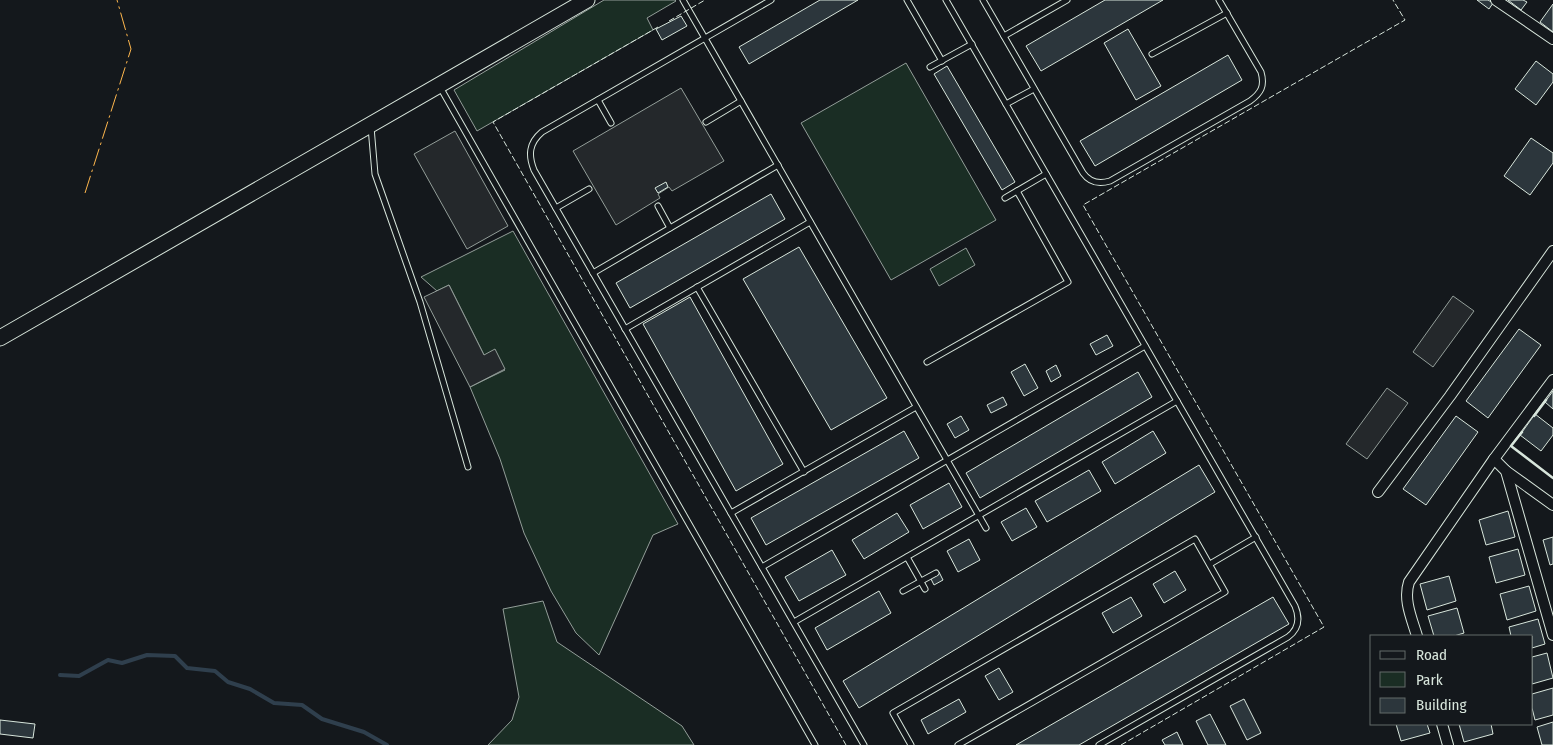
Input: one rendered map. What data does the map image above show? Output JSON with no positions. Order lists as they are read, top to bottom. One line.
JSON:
{"legend":["Road","Park","Building"]}
